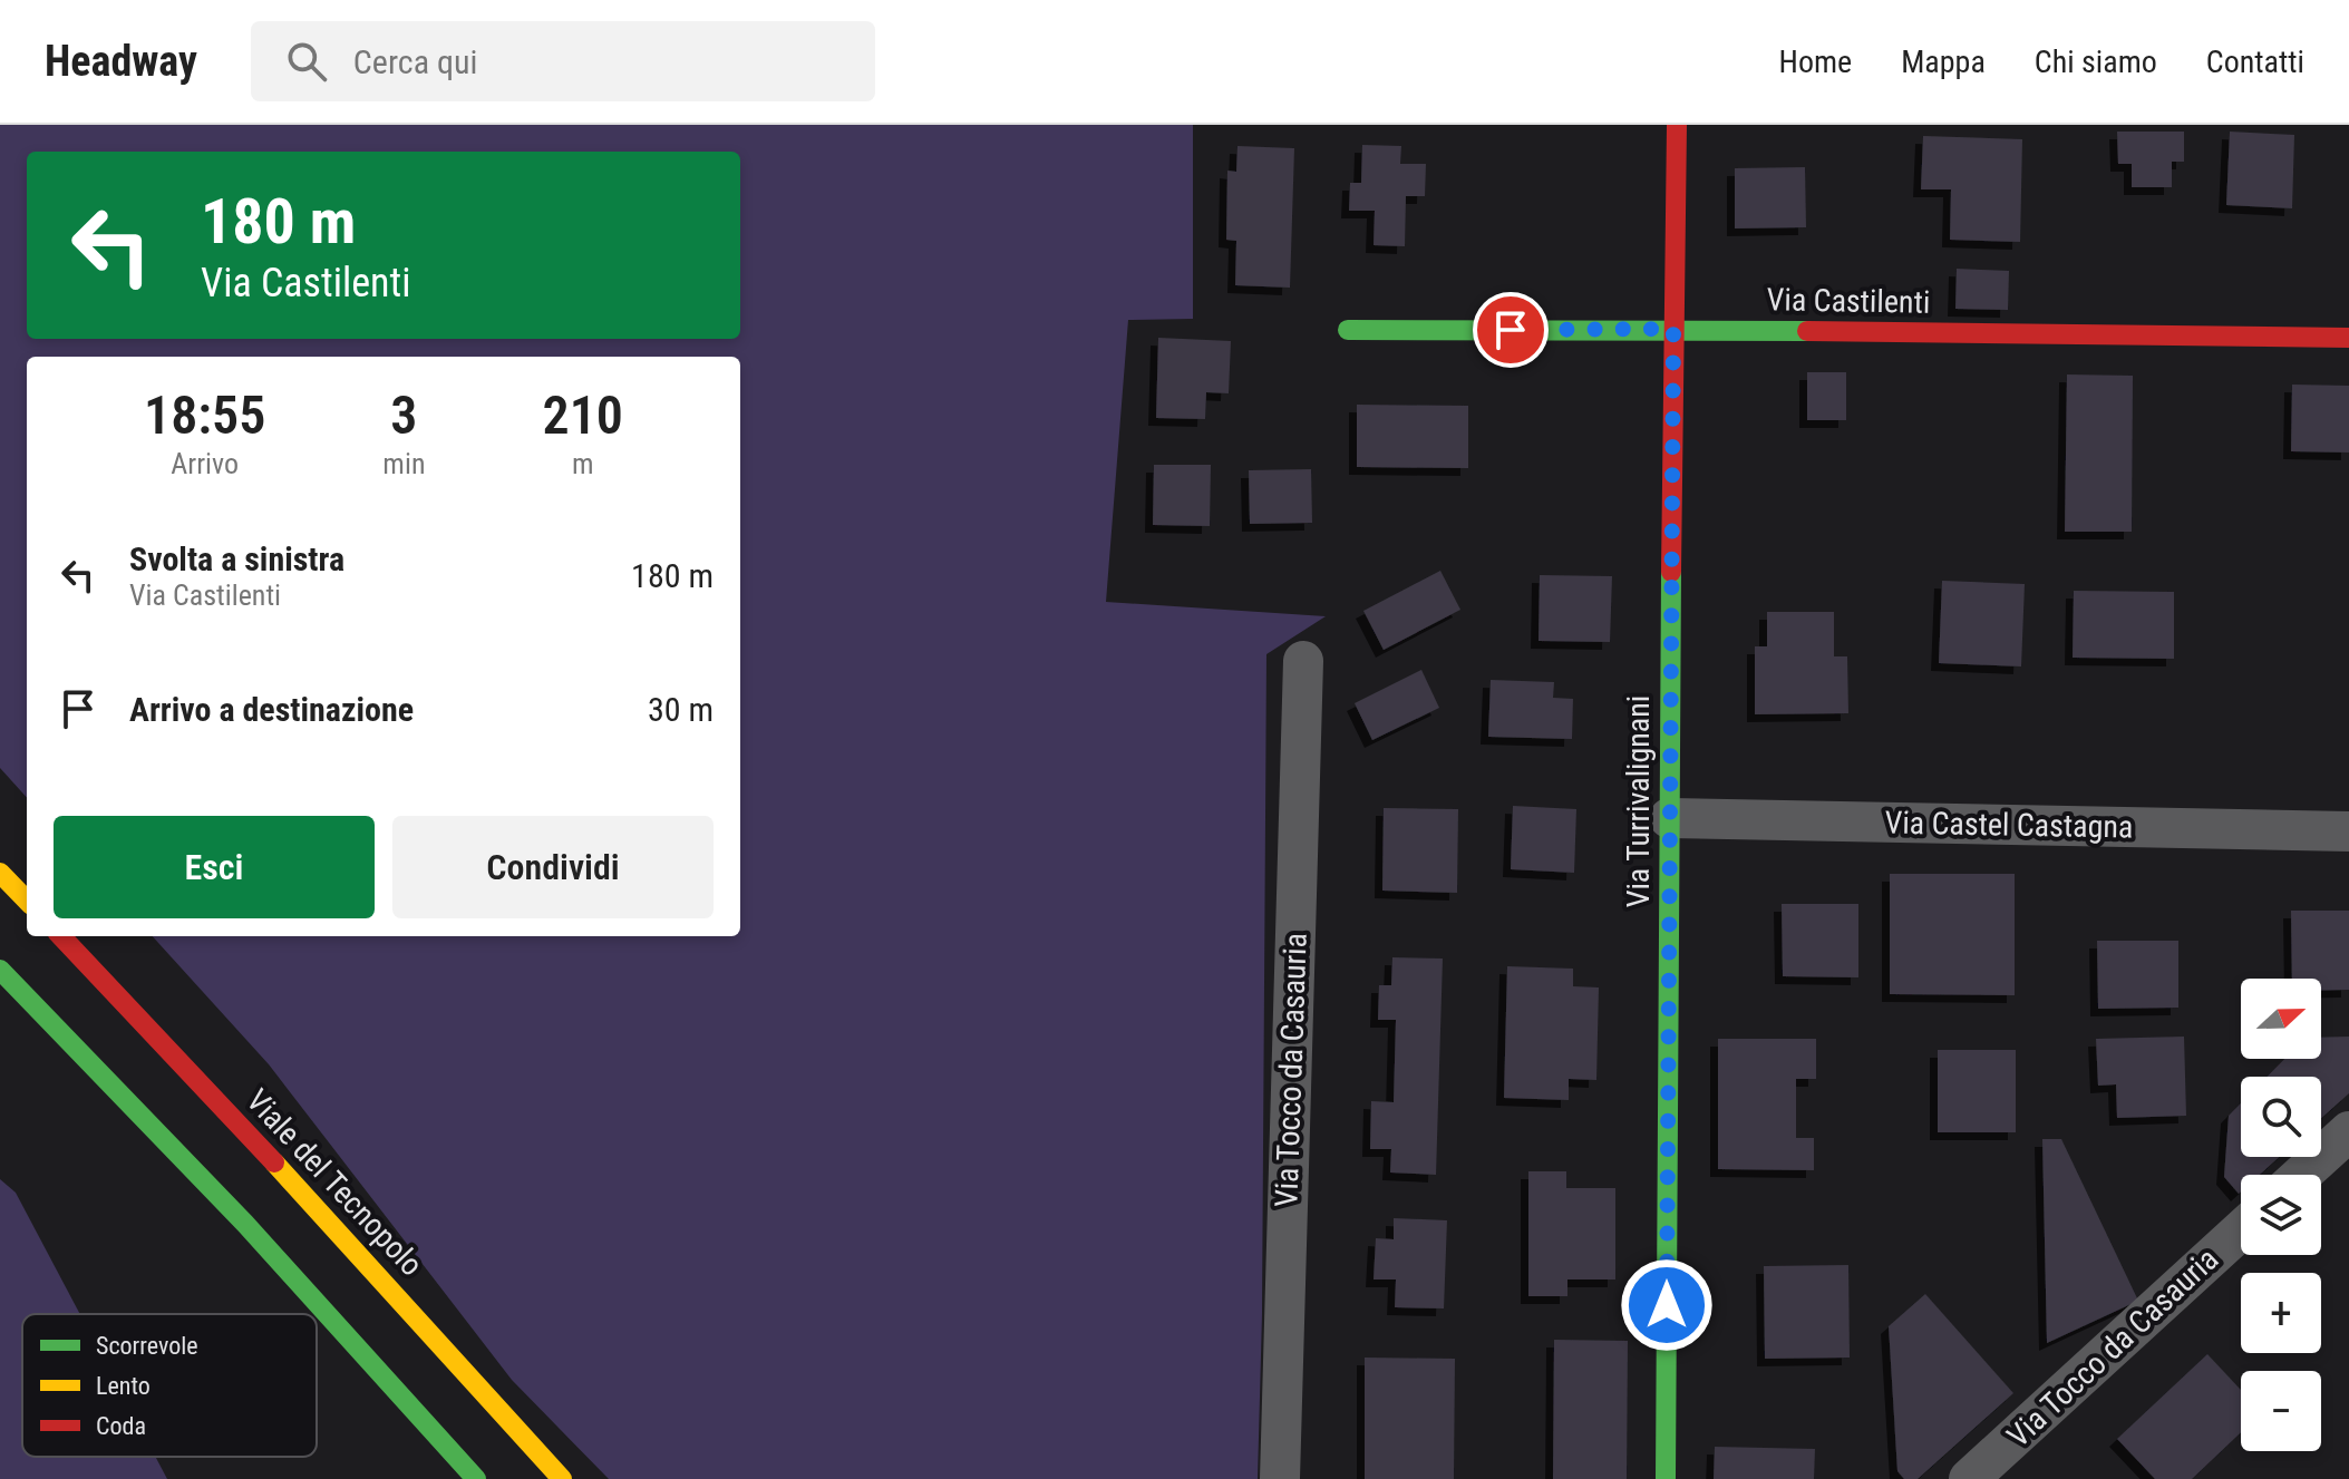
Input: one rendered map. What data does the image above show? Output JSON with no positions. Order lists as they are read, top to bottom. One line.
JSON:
{"streets":{"main road":["Via Castilenti","Via Turrivalignani","Viale del Tecnopolo"],"street":["Via Castel Castagna","Via Tocco da Casauria"]},"crossings":[["Via Castilenti","Via Turrivalignani"],["Via Turrivalignani","Via Castel Castagna"]],"legend":["Scorrevole","Lento","Coda"],"north":"right","page":{"header":"Headway","search":"Cerca qui","nav":["Home","Mappa","Chi siamo","Contatti"],"turn":["180 m","Via Castilenti"],"eta":["18:55","Arrivo","3","min","210","m"],"list":[{"name":"Svolta a sinistra","note":"Via Castilenti","value":"180 m"},{"name":"Arrivo a destinazione","value":"30 m"}],"buttons":["Esci","Condividi"],"map_buttons":["+","−"]}}
